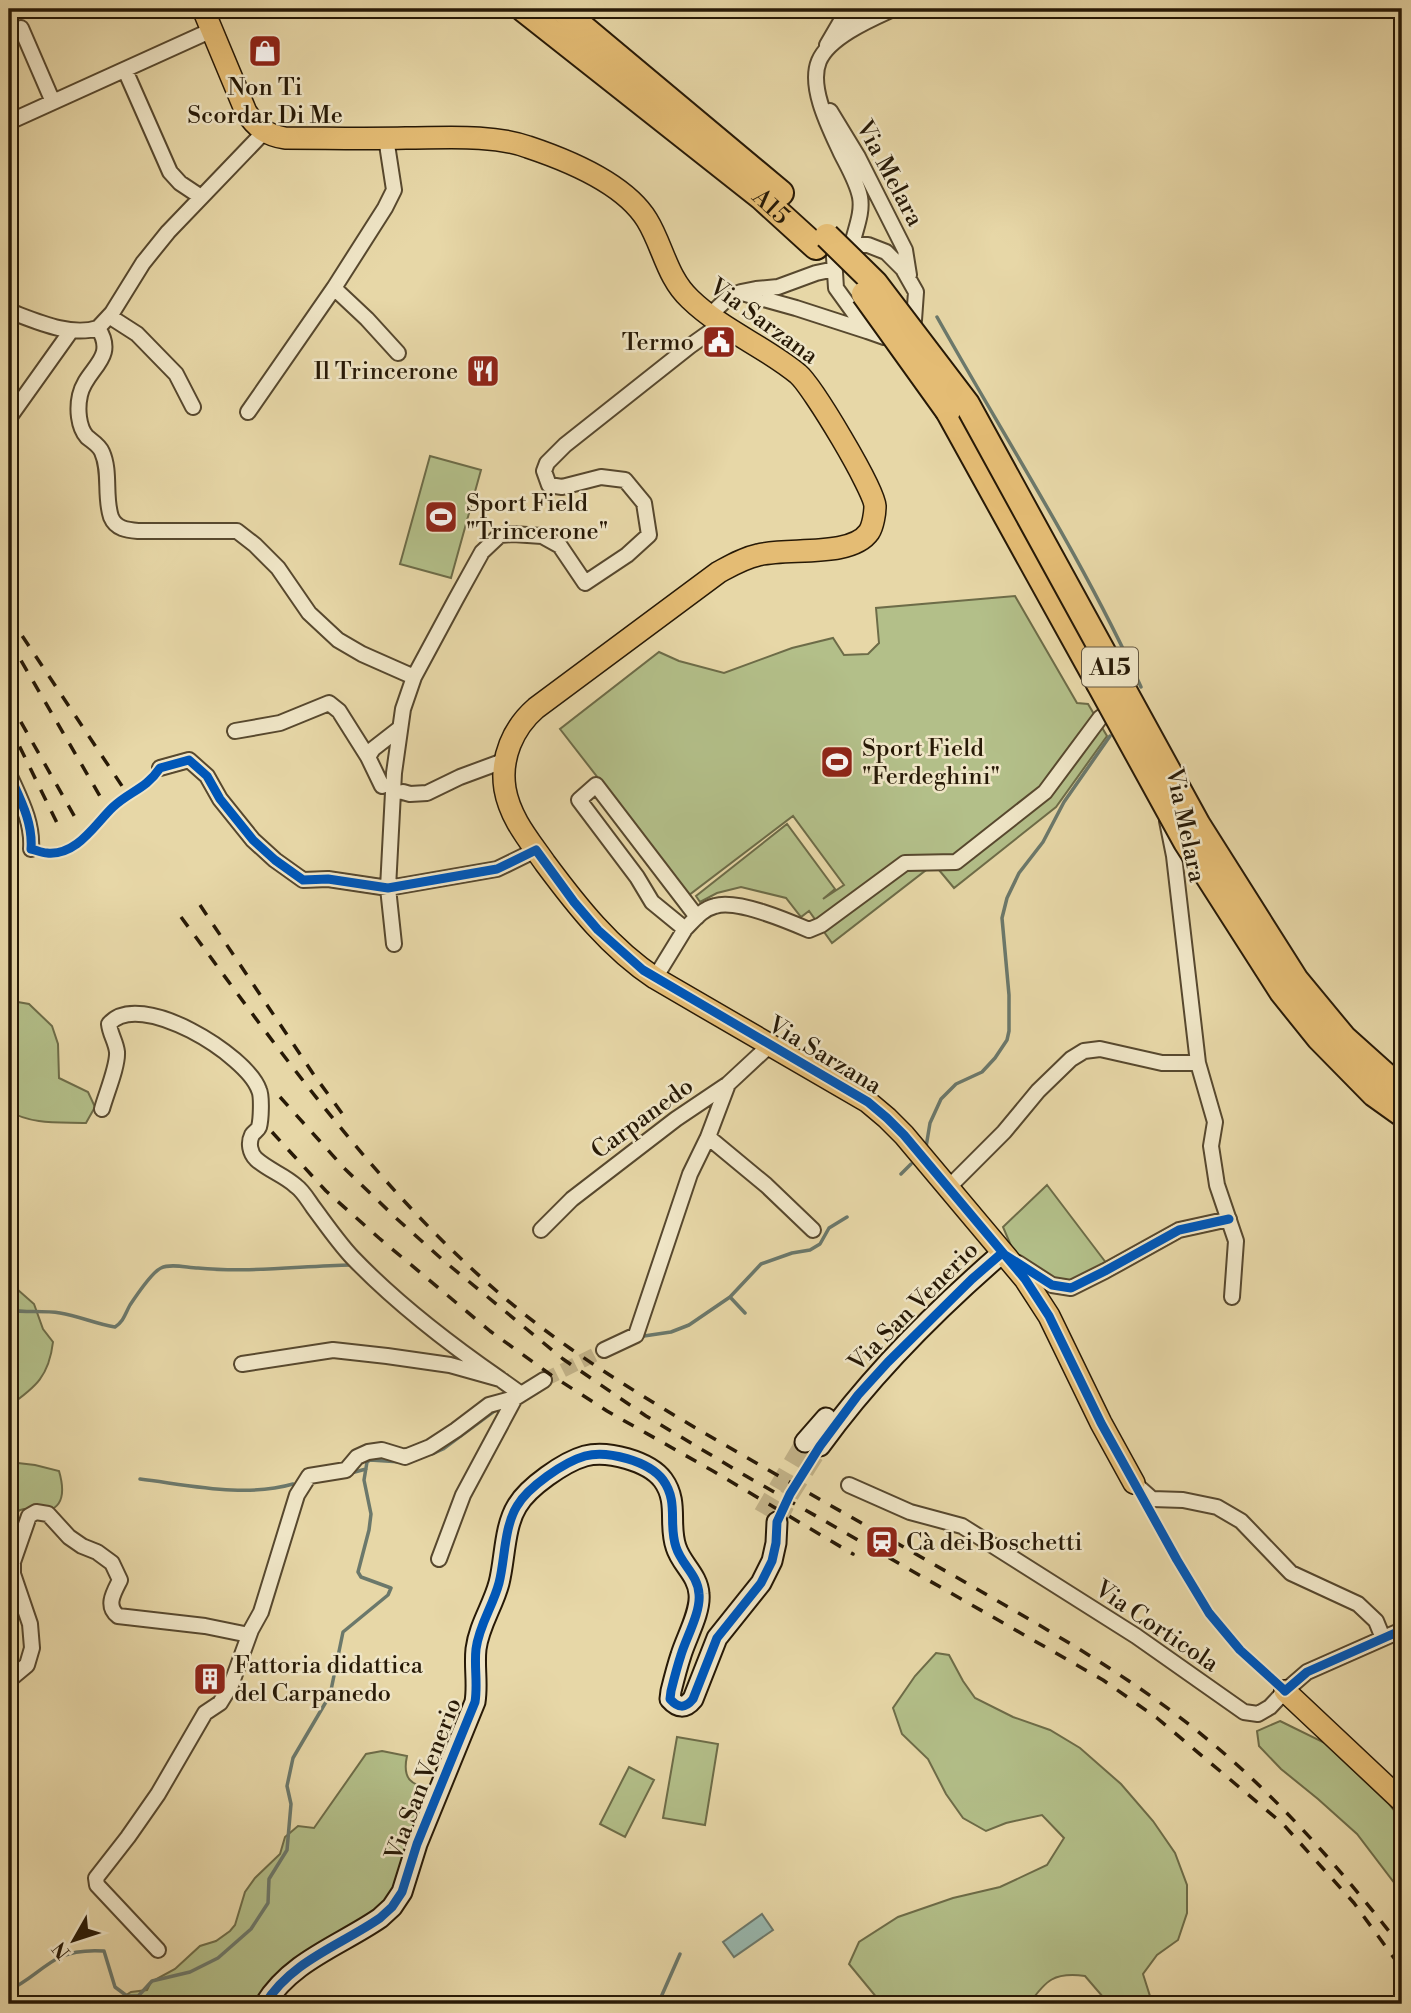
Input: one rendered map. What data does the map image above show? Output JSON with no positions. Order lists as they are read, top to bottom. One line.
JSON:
{"streets":{"highway":["A15"],"main road":["Via Sarzana"],"street":["Via Melara","Carpanedo","Via San Venerio","Via Corticola"]},"crossings":[["Via Sarzana","Carpanedo"],["Via Sarzana","Via San Venerio"]],"places":{"shop":["Non Ti Scordar Di Me"],"public building":["Termo"],"restaurant":["Il Trincerone"],"sports":["Sport Field \"Trincerone\"","Sport Field \"Ferdeghini\""],"station":["Cà dei Boschetti"],"building":["Fattoria didattica del Carpanedo"]},"north":"bottom left"}
